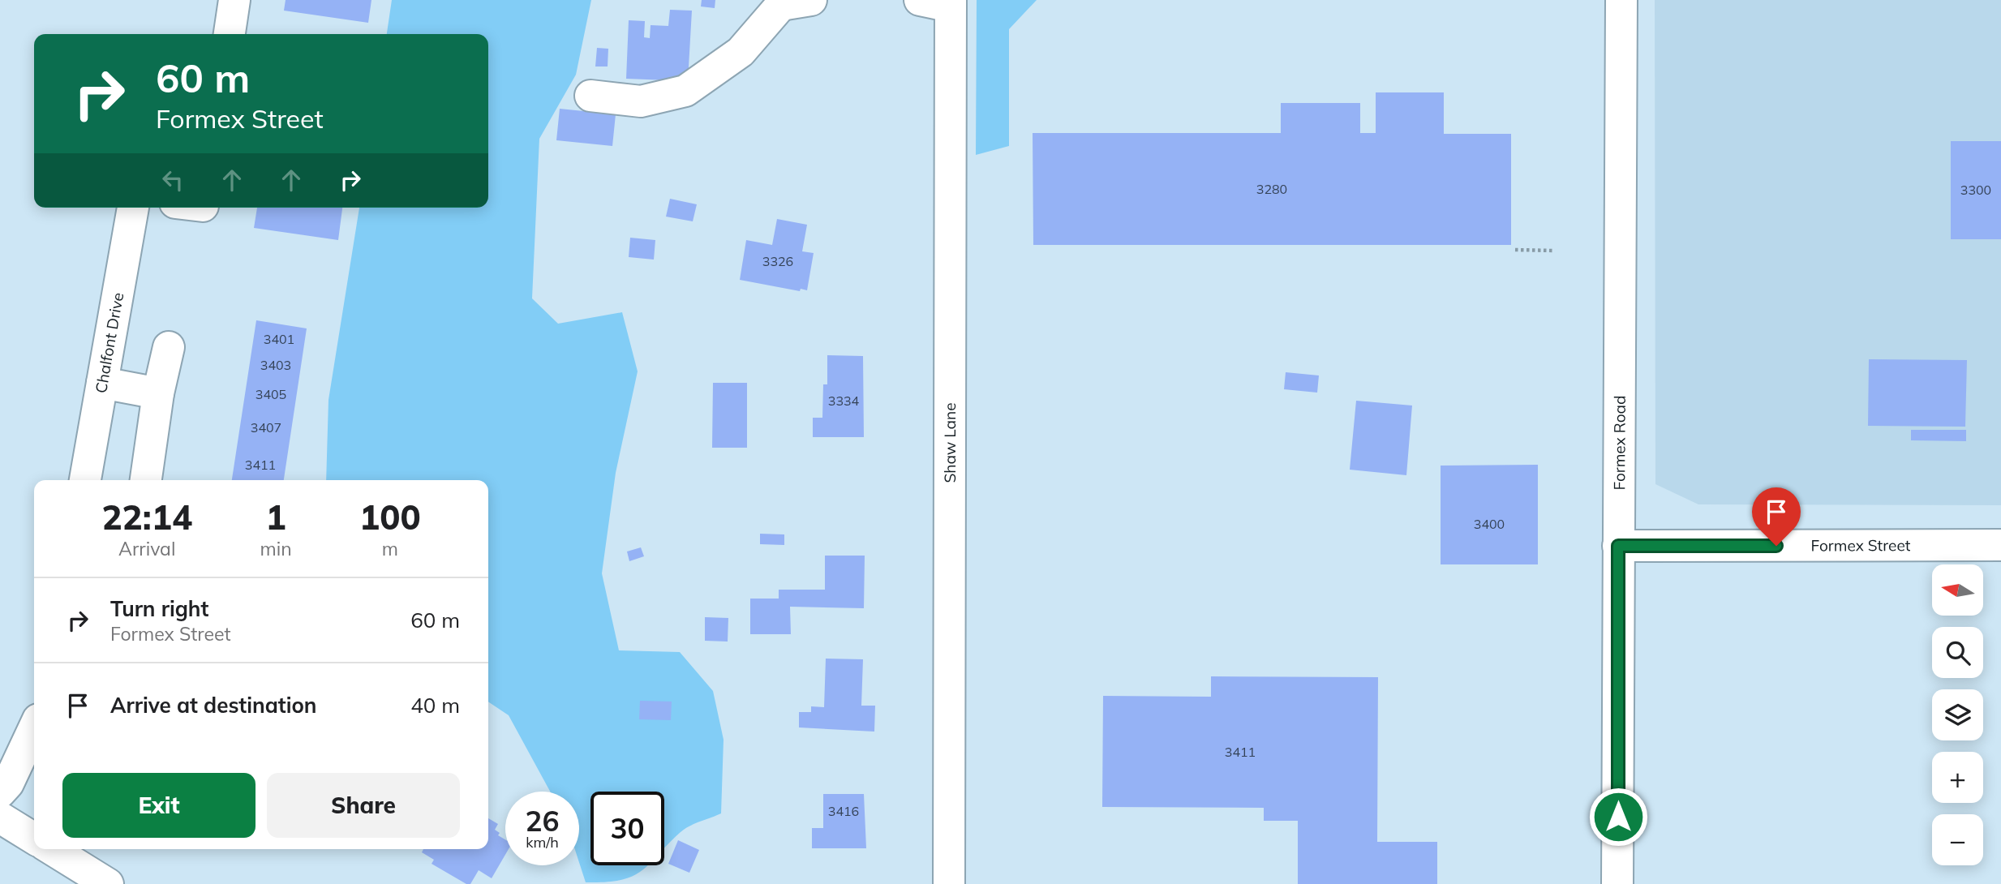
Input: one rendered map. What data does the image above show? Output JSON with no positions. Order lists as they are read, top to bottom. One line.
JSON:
{"streets":{"street":["Chalfont Drive","Shaw Lane","Formex Road","Formex Street"]},"crossings":[["Formex Road","Formex Street"]],"house_numbers":["3280","3300","3326","3401","3403","3405","3334","3407","3411","3400","3411","3416"],"north":"left","page":{"turn":["60 m","Formex Street"],"eta":["22:14","Arrival","1","min","100","m"],"map_buttons":["+","−"],"list":[{"name":"Turn right","note":"Formex Street","value":"60 m"},{"name":"Arrive at destination","value":"40 m"}],"buttons":["Exit","Share"],"speed":"26 km/h","limit":"30"}}
